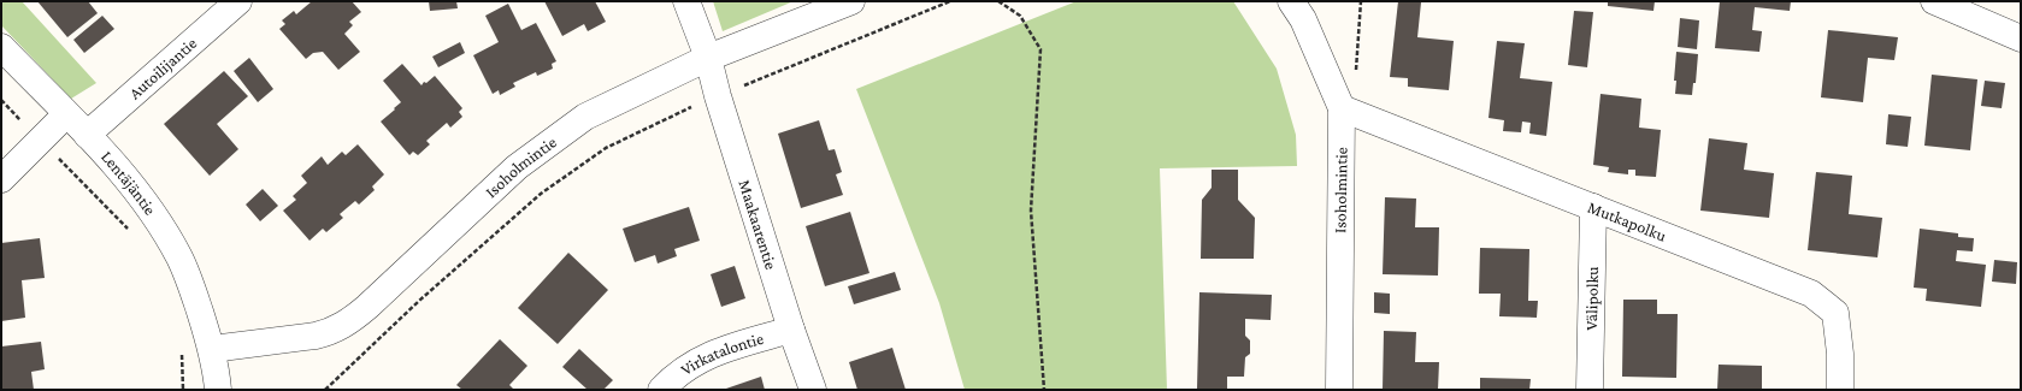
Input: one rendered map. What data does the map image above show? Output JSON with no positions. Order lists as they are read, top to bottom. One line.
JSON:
{"streets":{"street":["Autoilijantie","Isoholmintie","Lentäjäntie","Mutkapolku","Maakaarentie","Välipolku","Virkatalontie"]},"crossings":[["Autoilijantie","Lentäjäntie"],["Isoholmintie","Lentäjäntie"],["Isoholmintie","Mutkapolku"],["Isoholmintie","Maakaarentie"],["Mutkapolku","Välipolku"],["Maakaarentie","Virkatalontie"]]}
